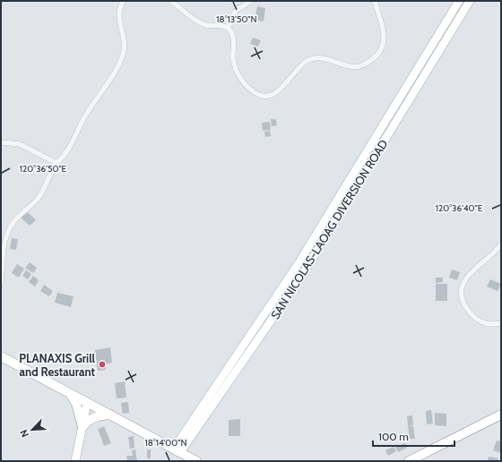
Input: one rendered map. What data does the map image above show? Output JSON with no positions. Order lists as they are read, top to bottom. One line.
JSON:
{"streets":{"main road":["SAN NICOLAS-LAOAG DIVERSION ROAD"]},"places":["PLANAXIS Grill and Restaurant"],"scale_bar":"100 m","north":"bottom left","coordinates":["18°13'50\"N","120°36'50\"E","120°36'40\"E","18°14'00\"N"]}
